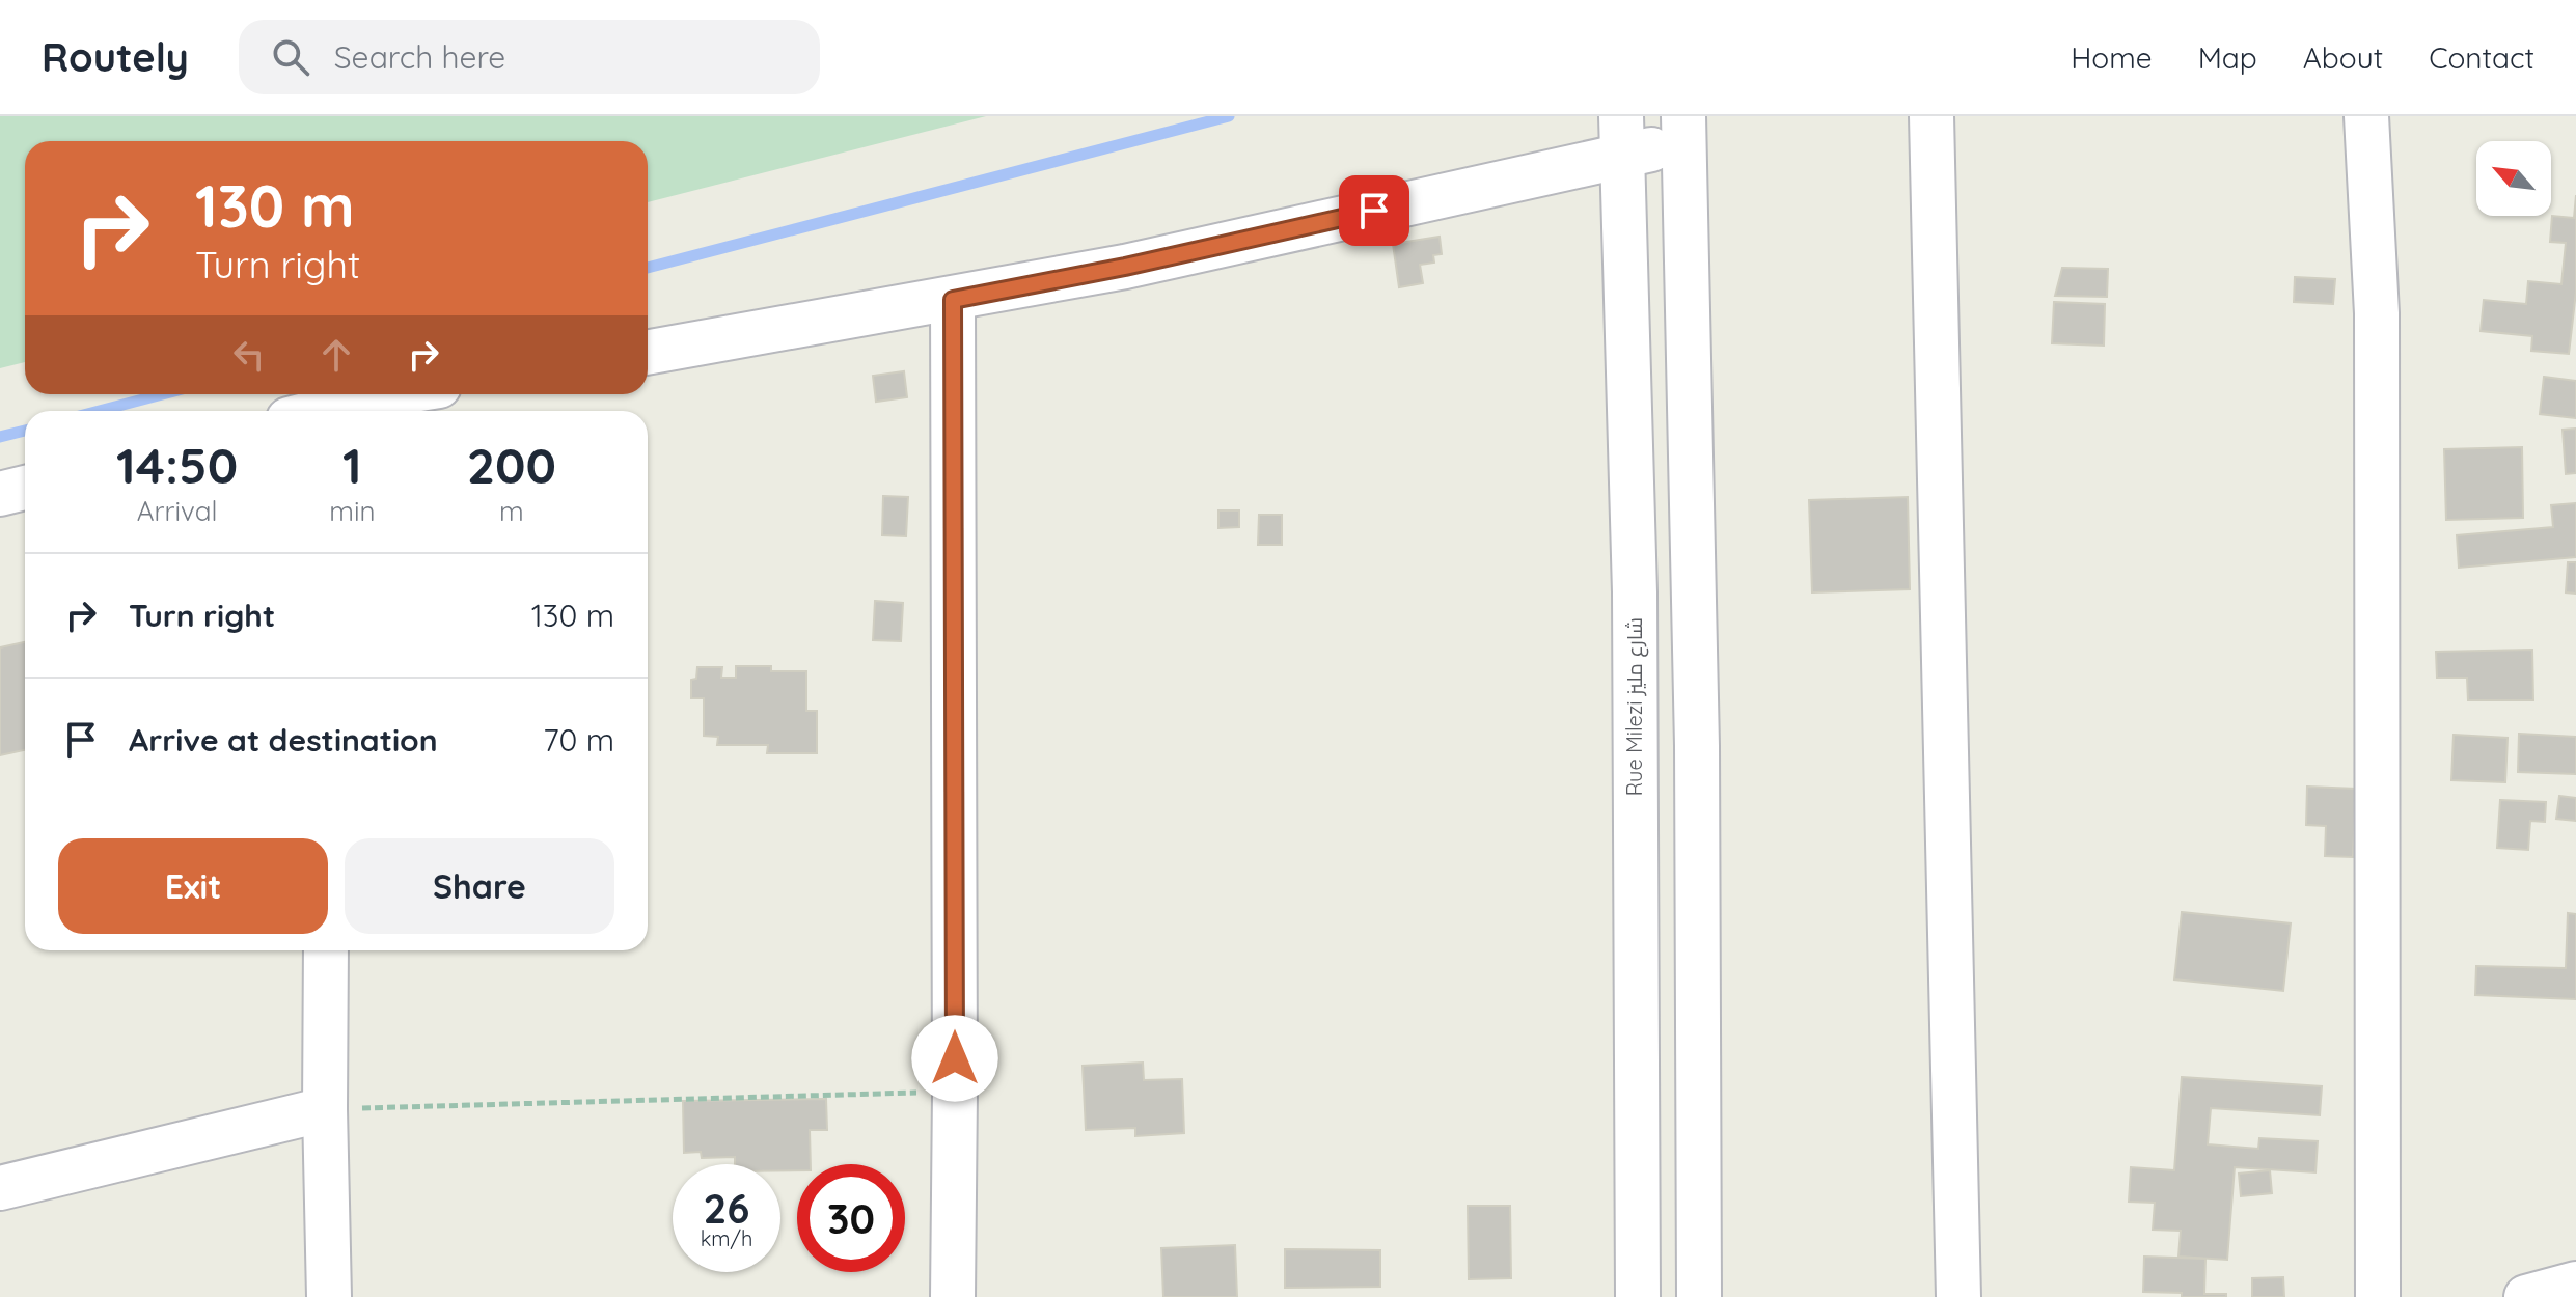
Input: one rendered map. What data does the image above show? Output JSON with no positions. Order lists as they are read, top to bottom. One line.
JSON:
{"streets":{"street":["Rue Milezi شارع مليز"]},"north":"top left","page":{"header":"Routely","search":"Search here","nav":["Home","Map","About","Contact"],"turn":["130 m","Turn right"],"eta":["14:50","Arrival","1","min","200","m"],"list":[{"name":"Turn right","value":"130 m"},{"name":"Arrive at destination","value":"70 m"}],"buttons":["Exit","Share"],"speed":"26 km/h","limit":"30"}}
